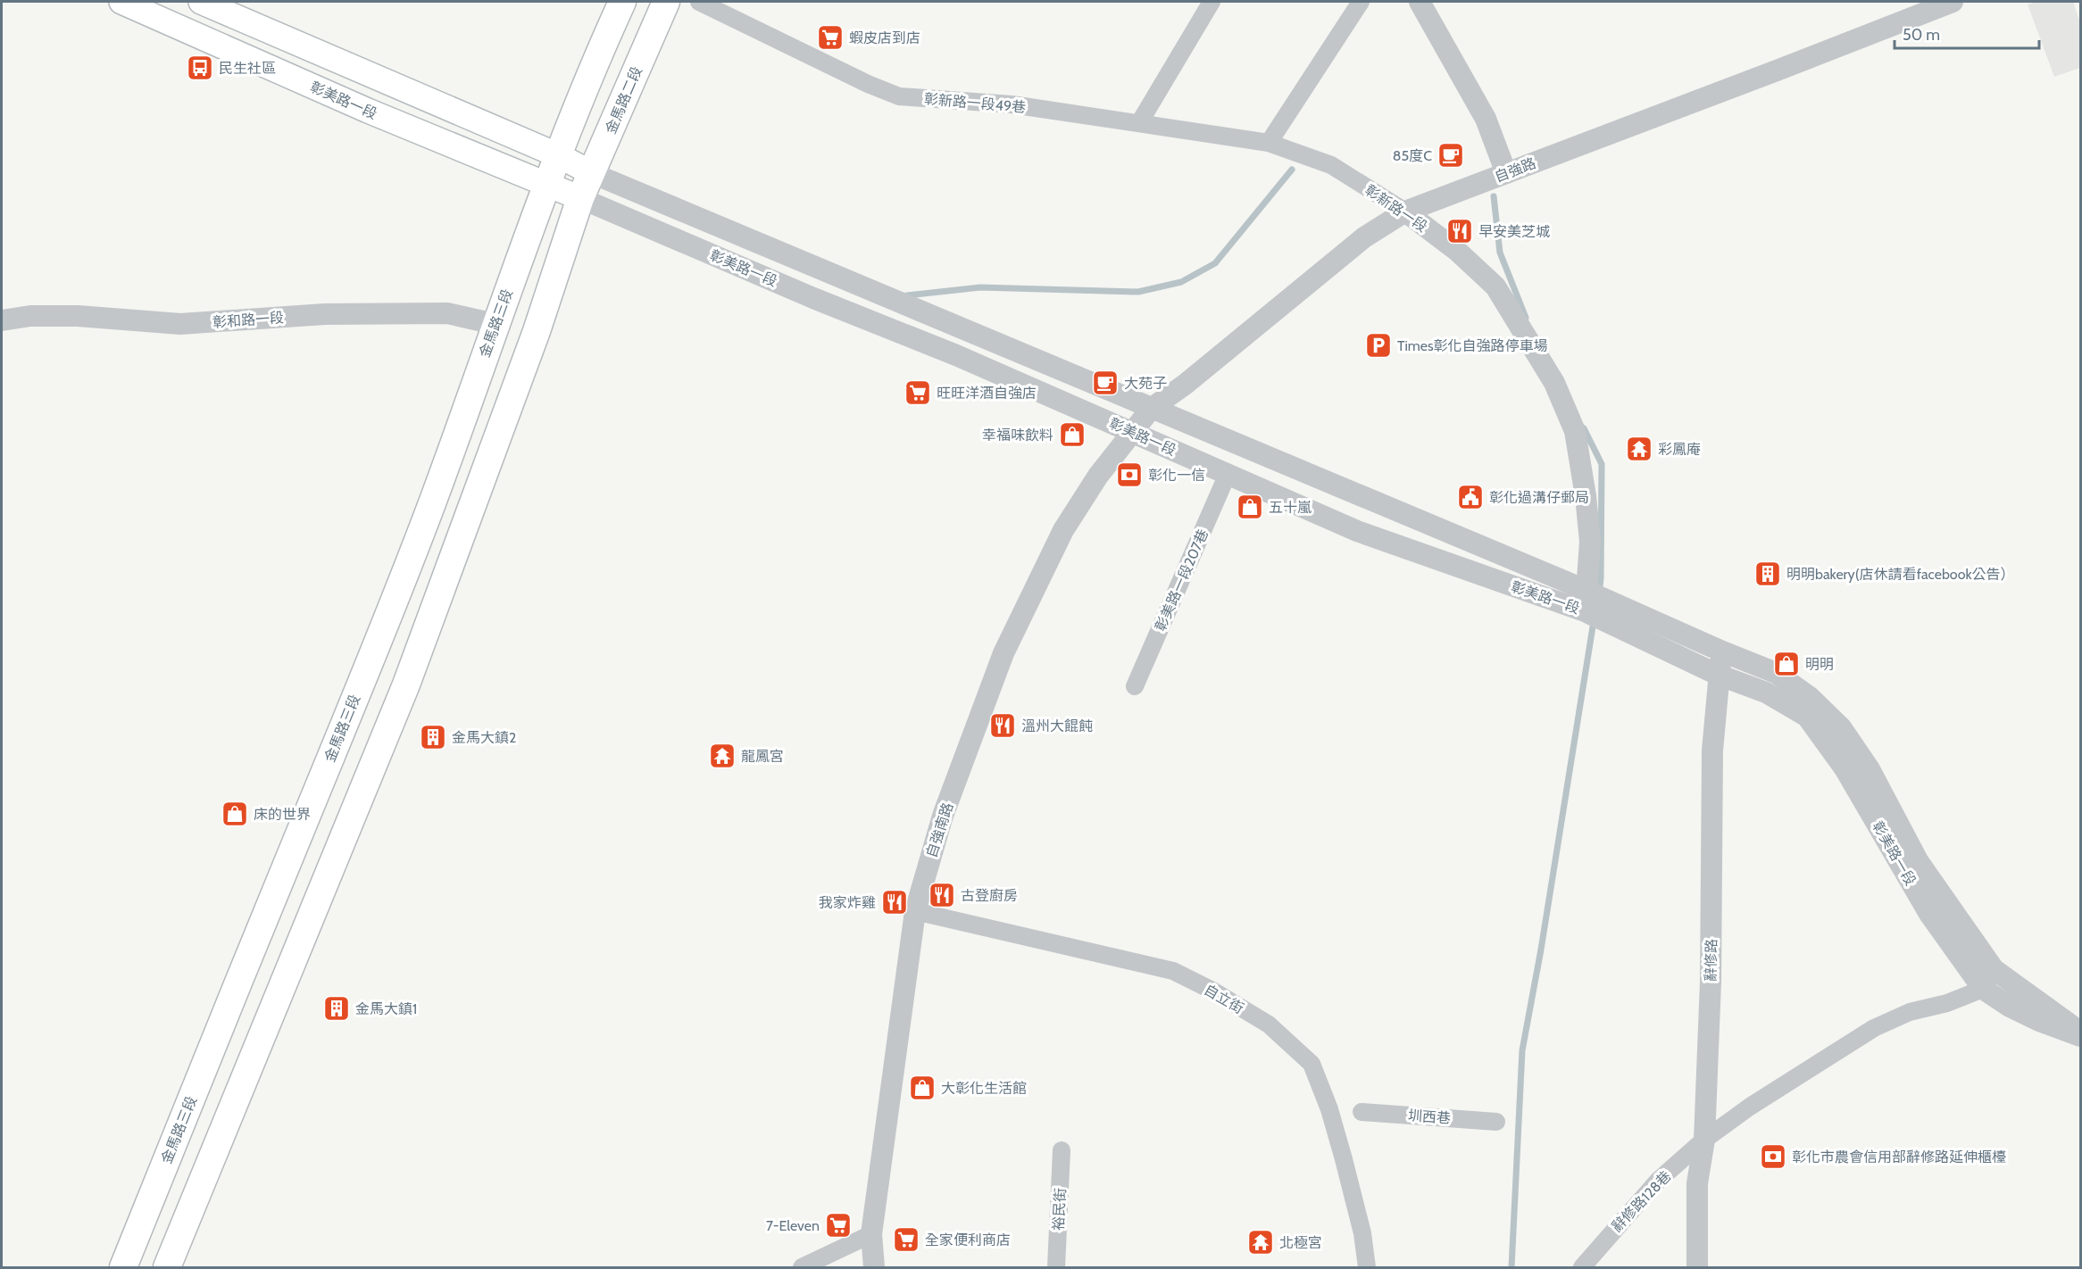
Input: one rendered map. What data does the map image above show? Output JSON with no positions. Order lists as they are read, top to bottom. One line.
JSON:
{"streets":{"main road":["彰美路一段","金馬路二段","金馬路三段"],"street":["彰新路一段49巷","自強路","彰新路一段","彰和路一段","彰美路一段207巷","自強南路","辭修路","自立街","圳西巷","辭修路128巷","裕民街"]},"crossings":[["彰美路一段","金馬路二段"],["彰美路一段","自強路"],["彰美路一段","彰新路一段"],["彰美路一段","金馬路三段"],["彰美路一段","彰美路一段207巷"],["彰美路一段","自強南路"],["彰美路一段","辭修路"],["彰美路一段","辭修路128巷"],["彰新路一段49巷","彰新路一段"],["自強路","彰新路一段"],["自強路","自強南路"],["彰和路一段","金馬路三段"],["自強南路","自立街"],["辭修路","辭修路128巷"]],"places":{"supermarket":["蝦皮店到店","旺旺洋酒自強店","7-Eleven","全家便利商店"],"bus stop":["民生社區"],"cafe":["85度C","大苑子"],"restaurant":["早安美芝城","溫州大餛飩","古登廚房","我家炸雞"],"parking":["Times彰化自強路停車場"],"shop":["幸福味飲料","五十嵐","明明","床的世界","大彰化生活館"],"temple":["彩鳳庵","龍鳳宮","北極宮"],"bank":["彰化一信","彰化市農會信用部辭修路延伸櫃檯"],"public building":["彰化過溝仔郵局"],"building":["明明bakery(店休請看facebook公告）","金馬大鎮2","金馬大鎮1"]},"scale_bar":"50 m"}
